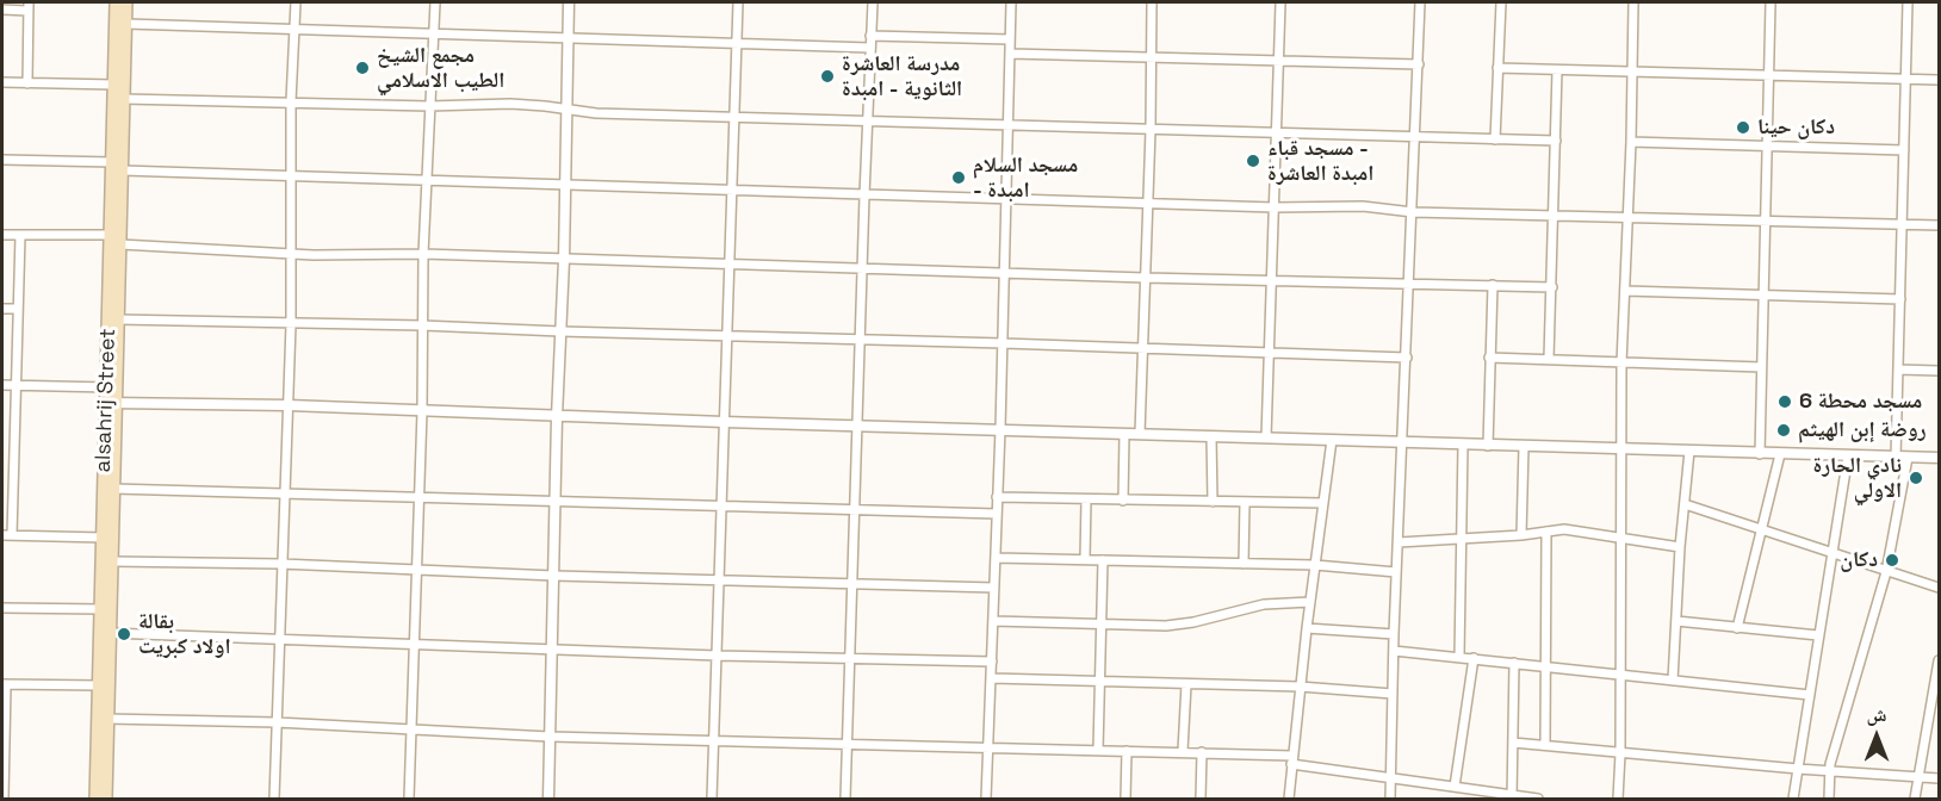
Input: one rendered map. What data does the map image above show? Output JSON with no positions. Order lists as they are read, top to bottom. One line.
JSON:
{"streets":{"main road":["alsahrij Street"]},"places":["مجمع الشيخ الطيب الاسلامي","مدرسة العاشرة الثانوية - امبدة","دكان حينا","مسجد قباء - امبدة العاشرة","مسجد السلام - امبدة","مسجد محطة 6","روضة إبن الهيثم","نادي الحارة الاولي","دكان","بقالة اولاد كبريت"],"north":"top"}
